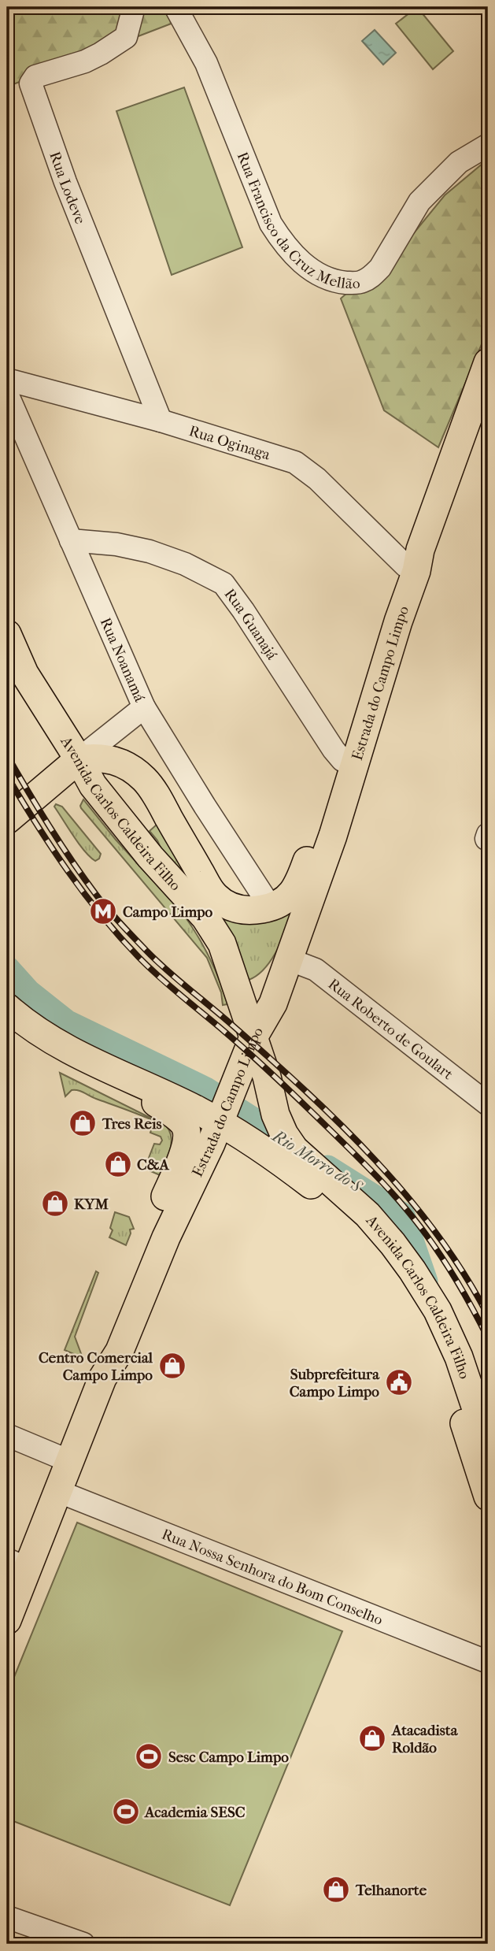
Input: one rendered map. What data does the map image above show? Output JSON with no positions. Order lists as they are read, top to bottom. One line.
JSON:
{"streets":{"main road":["Estrada do Campo Limpo","Avenida Carlos Caldeira Filho"],"street":["Rua Lodeve","Rua Francisco da Cruz Mellão","Rua Oginaga","Rua Guanajá","Rua Noanamá","Rua Roberto de Goulart","Rua Nossa Senhora do Bom Conselho"]},"crossings":[["Rua Lodeve","Rua Oginaga"],["Rua Oginaga","Estrada do Campo Limpo"],["Rua Guanajá","Rua Noanamá"],["Rua Guanajá","Estrada do Campo Limpo"],["Estrada do Campo Limpo","Avenida Carlos Caldeira Filho"],["Estrada do Campo Limpo","Rua Roberto de Goulart"],["Estrada do Campo Limpo","Rua Nossa Senhora do Bom Conselho"]],"water":["Rio Morro do S"],"places":{"metro station":["Campo Limpo"],"shop":["Tres Reis","C&A","KYM","Centro Comercial Campo Limpo","Atacadista Roldão","Telhanorte"],"public building":["Subprefeitura Campo Limpo"],"sports":["Sesc Campo Limpo","Academia SESC"]}}
